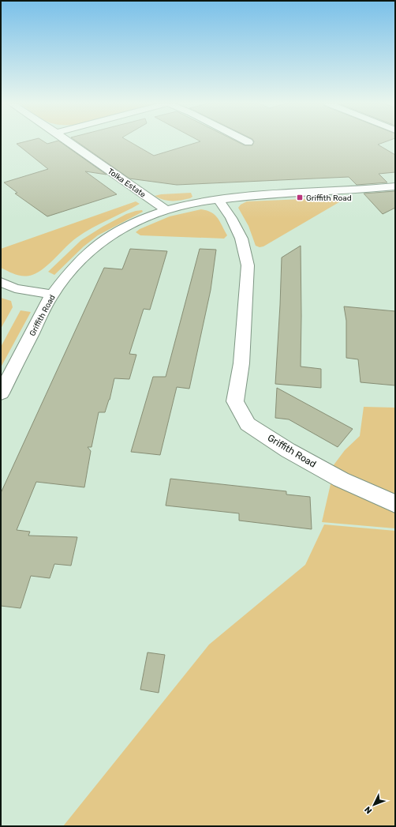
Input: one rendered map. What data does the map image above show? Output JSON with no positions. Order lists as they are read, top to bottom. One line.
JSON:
{"streets":{"street":["Tolka Estate","Griffith Road"]},"crossings":[["Tolka Estate","Griffith Road"]],"places":{"transit":["Griffith Road"]},"north":"bottom left"}
